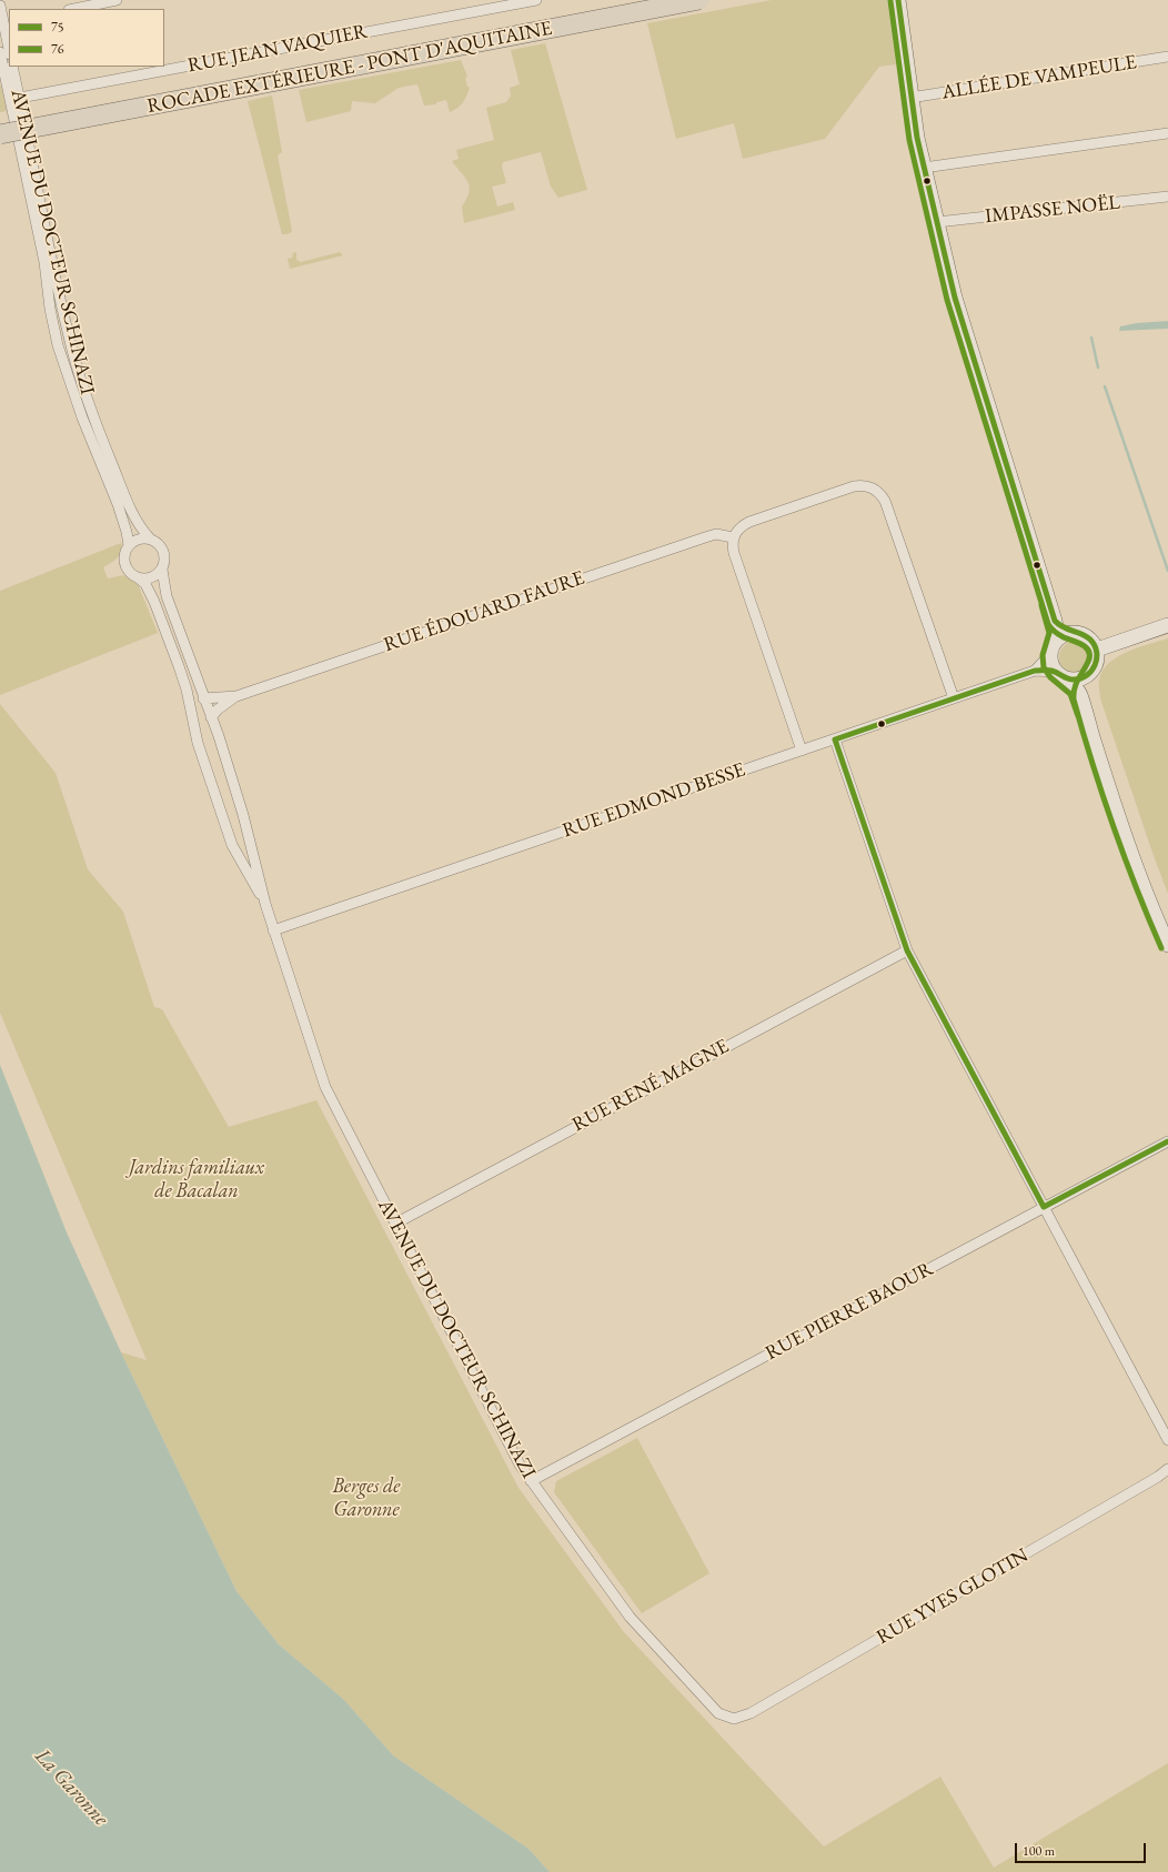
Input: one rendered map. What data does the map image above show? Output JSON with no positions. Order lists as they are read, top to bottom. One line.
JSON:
{"streets":{"highway":["ROCADE EXTÉRIEURE - PONT D'AQUITAINE"],"street":["RUE JEAN VAQUIER","ALLÉE DE VAMPEULE","IMPASSE NOËL","AVENUE DU DOCTEUR SCHINAZI","RUE ÉDOUARD FAURE","RUE EDMOND BESSE","RUE RENÉ MAGNE","RUE PIERRE BAOUR","RUE YVES GLOTIN"]},"crossings":[["RUE JEAN VAQUIER","AVENUE DU DOCTEUR SCHINAZI"],["AVENUE DU DOCTEUR SCHINAZI","RUE ÉDOUARD FAURE"],["AVENUE DU DOCTEUR SCHINAZI","RUE EDMOND BESSE"],["AVENUE DU DOCTEUR SCHINAZI","RUE RENÉ MAGNE"],["AVENUE DU DOCTEUR SCHINAZI","RUE PIERRE BAOUR"],["AVENUE DU DOCTEUR SCHINAZI","RUE YVES GLOTIN"]],"water":["La Garonne"],"parks":["Jardins familiaux de Bacalan","Berges de Garonne"],"lines":["transit line 75","transit line 76"],"legend":["75","76"],"scale_bar":"100 m"}
